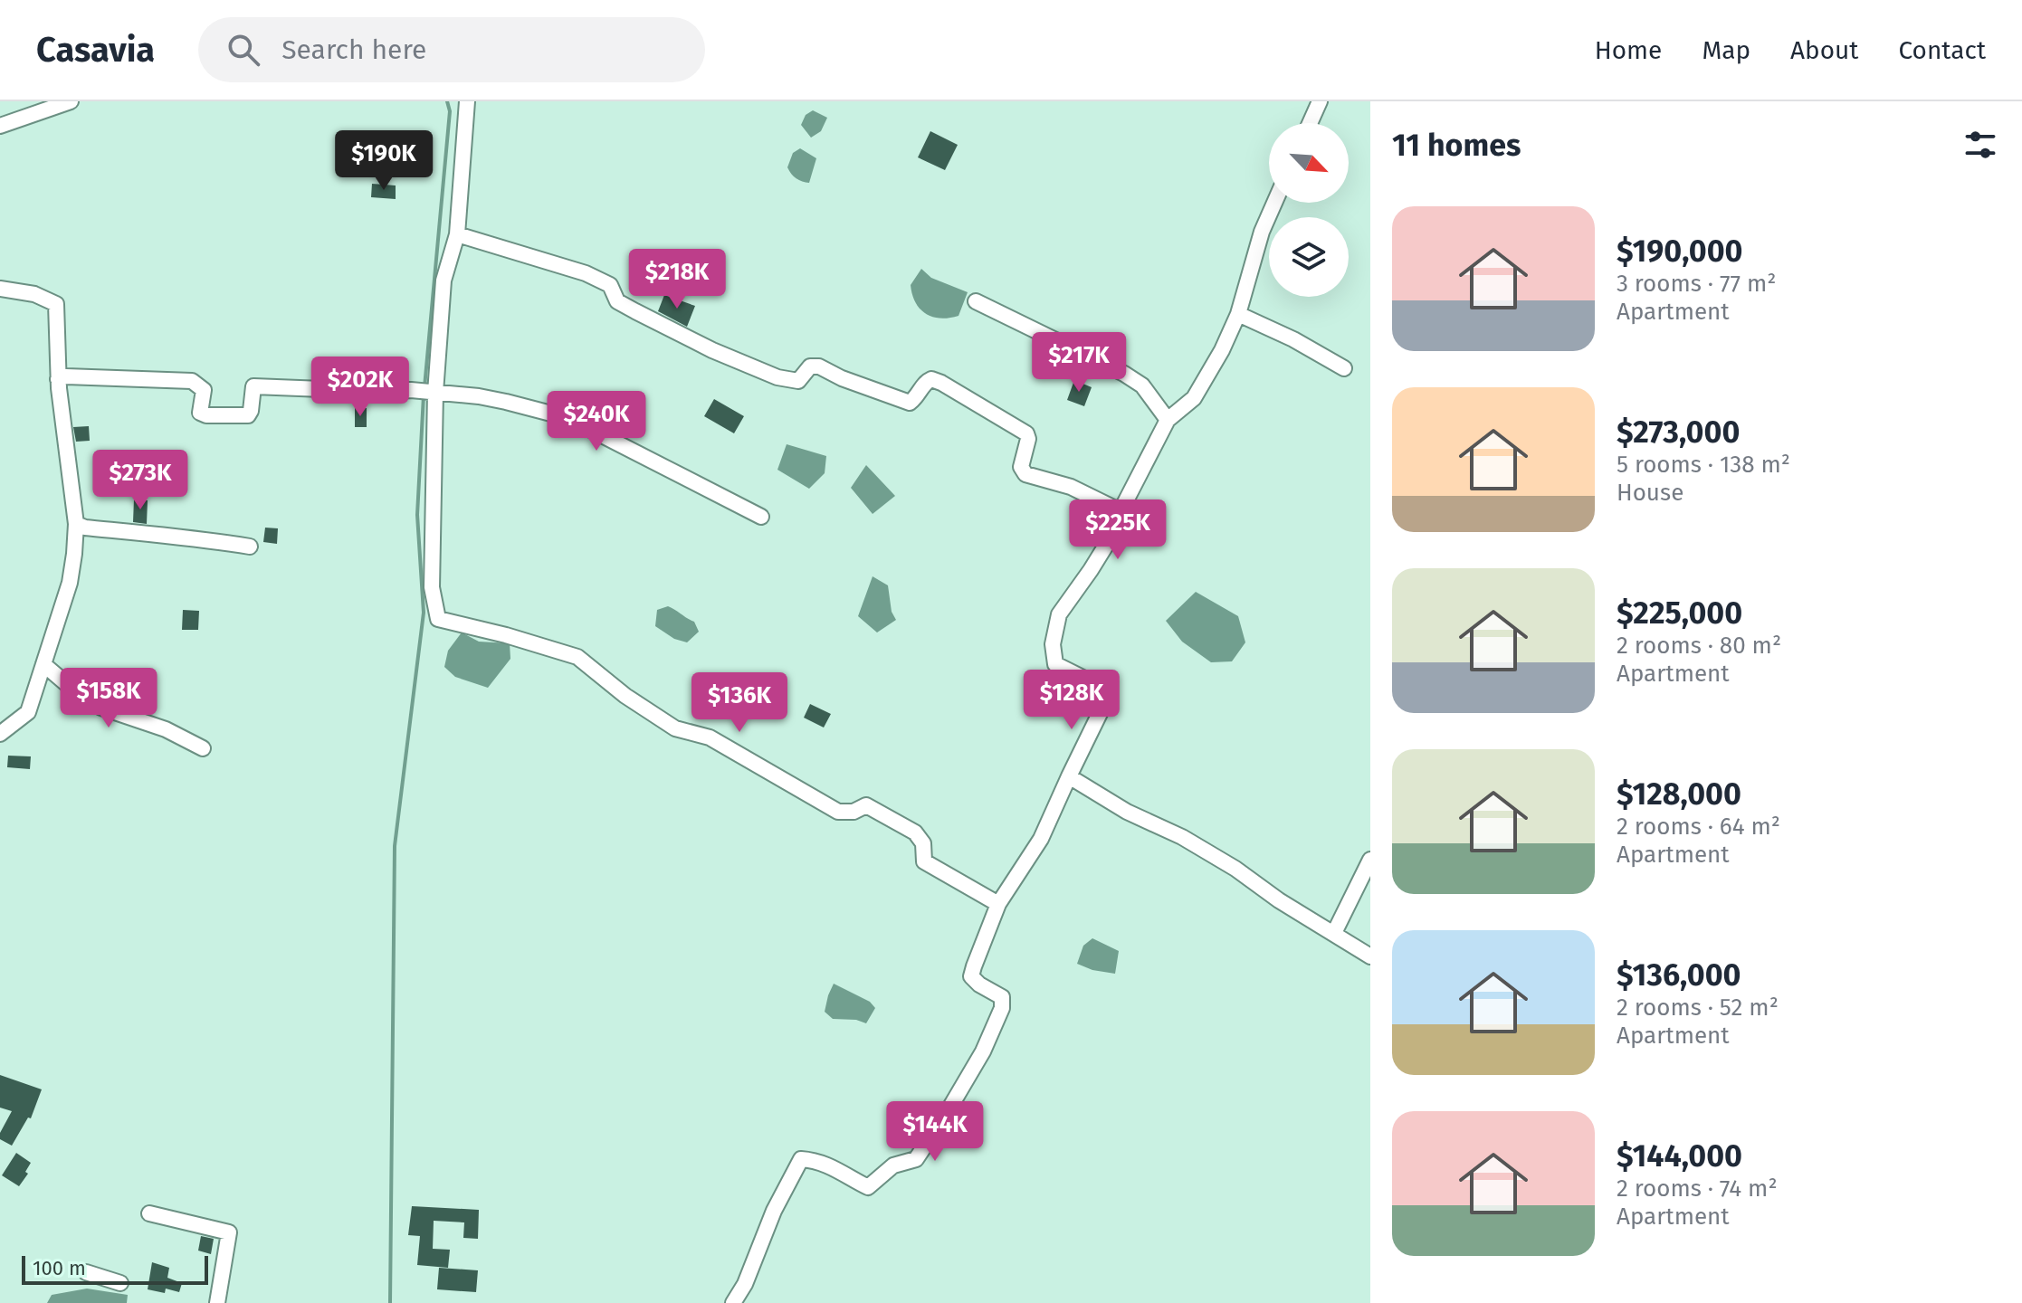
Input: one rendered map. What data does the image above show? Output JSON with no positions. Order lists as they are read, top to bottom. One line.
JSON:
{"scale_bar":"100 m","north":"bottom right","page":{"header":"Casavia","search":"Search here","nav":["Home","Map","About","Contact"],"heading":"11 homes","price":["$190K","$218K","$217K","$202K","$240K","$273K","$225K","$158K","$128K","$136K","$144K"],"list":[{"name":"$190,000","note":"3 rooms · 77 m² · Apartment"},{"name":"$273,000","note":"5 rooms · 138 m² · House"},{"name":"$225,000","note":"2 rooms · 80 m² · Apartment"},{"name":"$128,000","note":"2 rooms · 64 m² · Apartment"},{"name":"$136,000","note":"2 rooms · 52 m² · Apartment"},{"name":"$144,000","note":"2 rooms · 74 m² · Apartment"}],"scale":"100 m"}}
